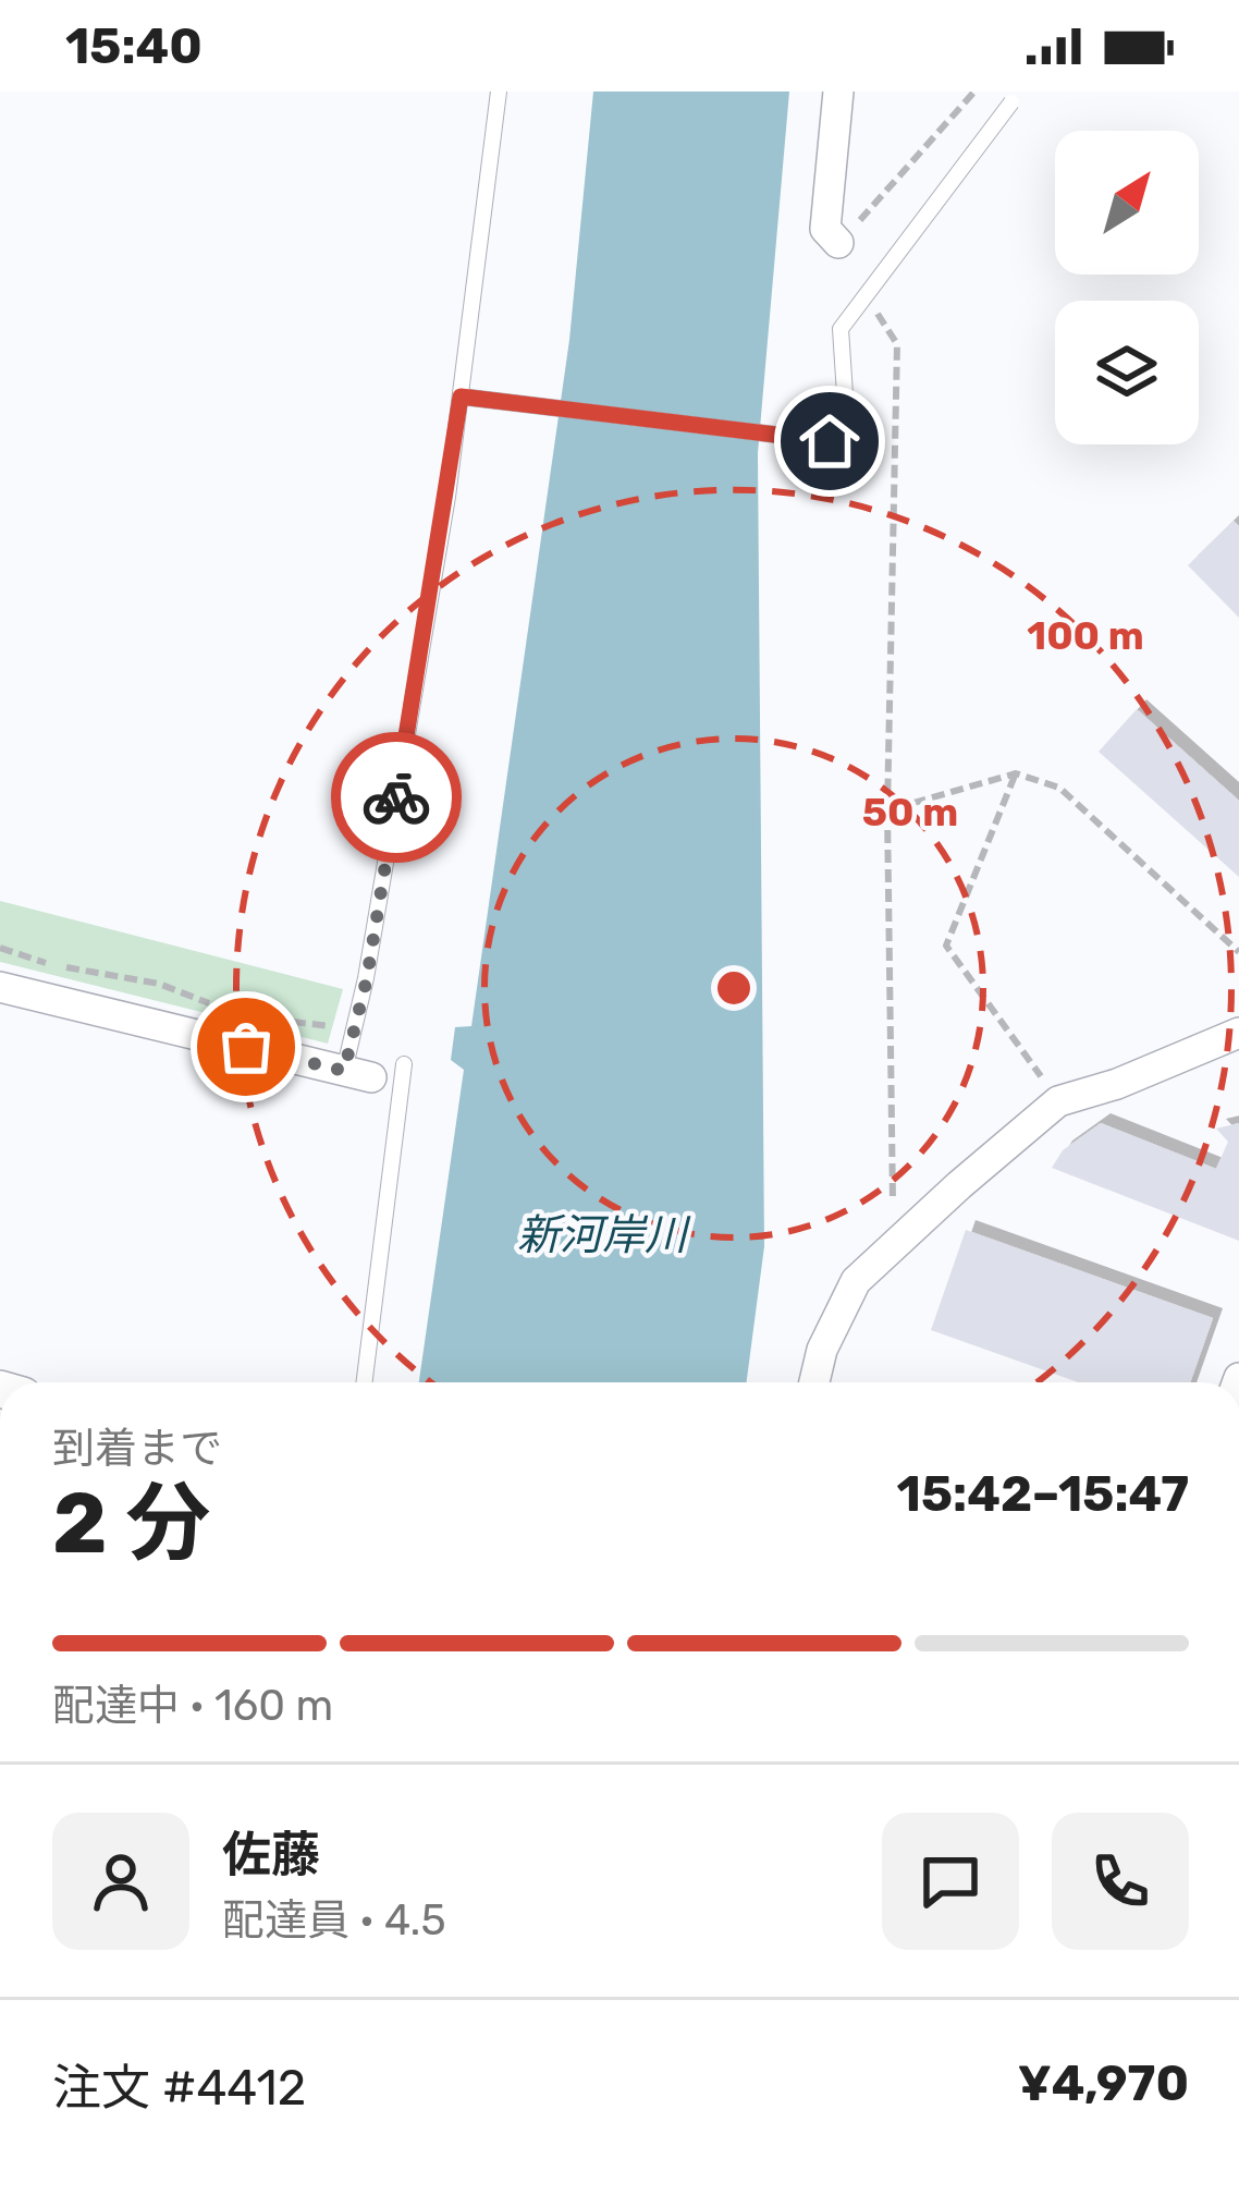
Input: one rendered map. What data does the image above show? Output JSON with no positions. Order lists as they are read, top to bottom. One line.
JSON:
{"water":["新河岸川"],"north":"top right","page":{"status":"15:40","heading":["2 分","到着まで","15:42–15:47"],"panel":["佐藤","配達員 · 4.5","注文 #4412","¥4,970"],"bar":"配達中 · 160 m"},"rings":["100 m","50 m"]}
